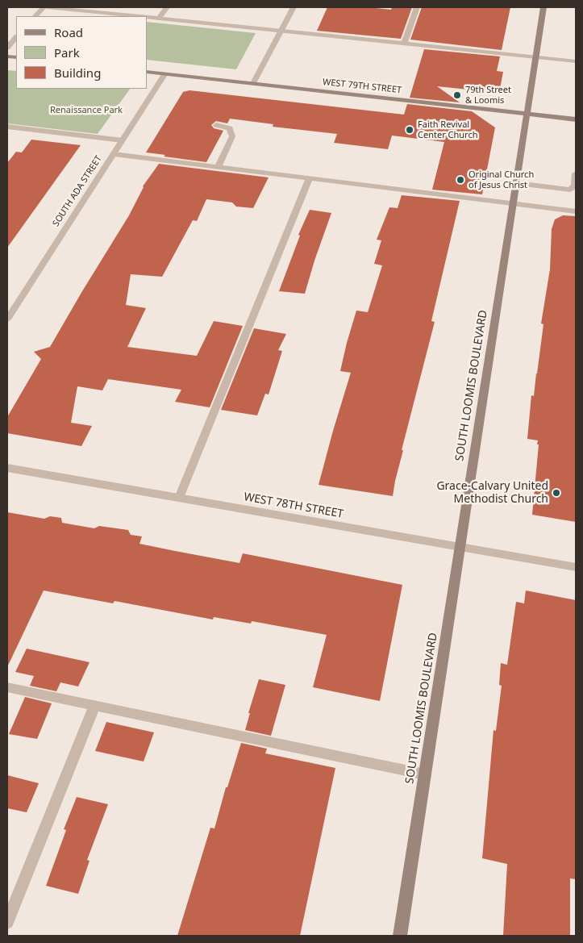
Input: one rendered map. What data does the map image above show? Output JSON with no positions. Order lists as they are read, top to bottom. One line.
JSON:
{"streets":{"street":["WEST 79TH STREET","SOUTH ADA STREET","SOUTH LOOMIS BOULEVARD","WEST 78TH STREET"]},"crossings":[["WEST 79TH STREET","SOUTH ADA STREET"],["WEST 79TH STREET","SOUTH LOOMIS BOULEVARD"],["SOUTH LOOMIS BOULEVARD","WEST 78TH STREET"]],"parks":["Renaissance Park"],"places":["79th Street & Loomis","Faith Revival Center Church","Original Church of Jesus Christ","Grace-Calvary United Methodist Church"],"legend":["Road","Park","Building"]}
